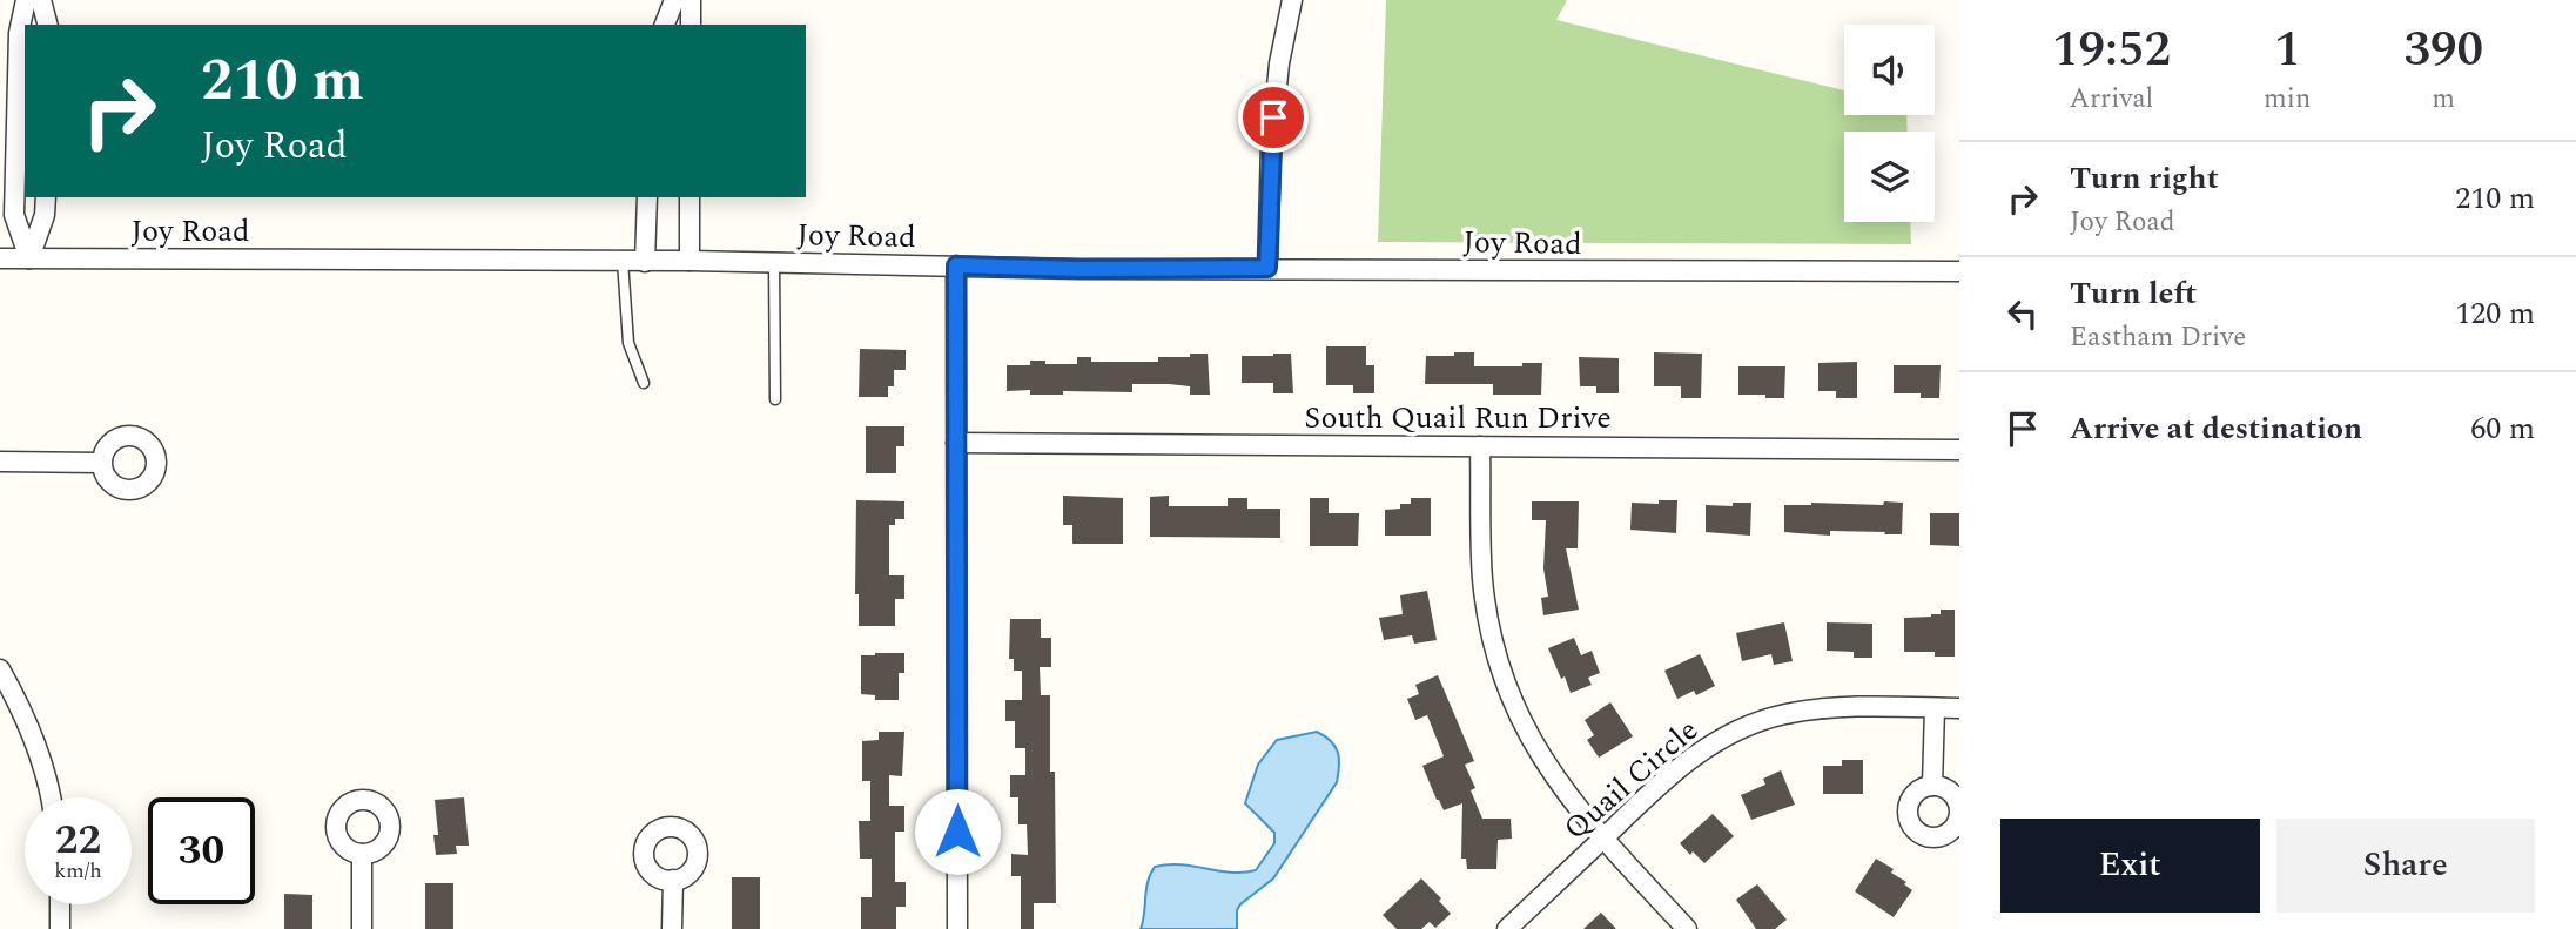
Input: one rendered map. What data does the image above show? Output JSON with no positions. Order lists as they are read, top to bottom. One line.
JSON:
{"streets":{"street":["Joy Road","South Quail Run Drive","Quail Circle"]},"page":{"eta":["19:52","Arrival","1","min","390","m"],"turn":["210 m","Joy Road"],"list":[{"name":"Turn right","note":"Joy Road","value":"210 m"},{"name":"Turn left","note":"Eastham Drive","value":"120 m"},{"name":"Arrive at destination","value":"60 m"}],"speed":"22 km/h","limit":"30","buttons":["Exit","Share"]}}
